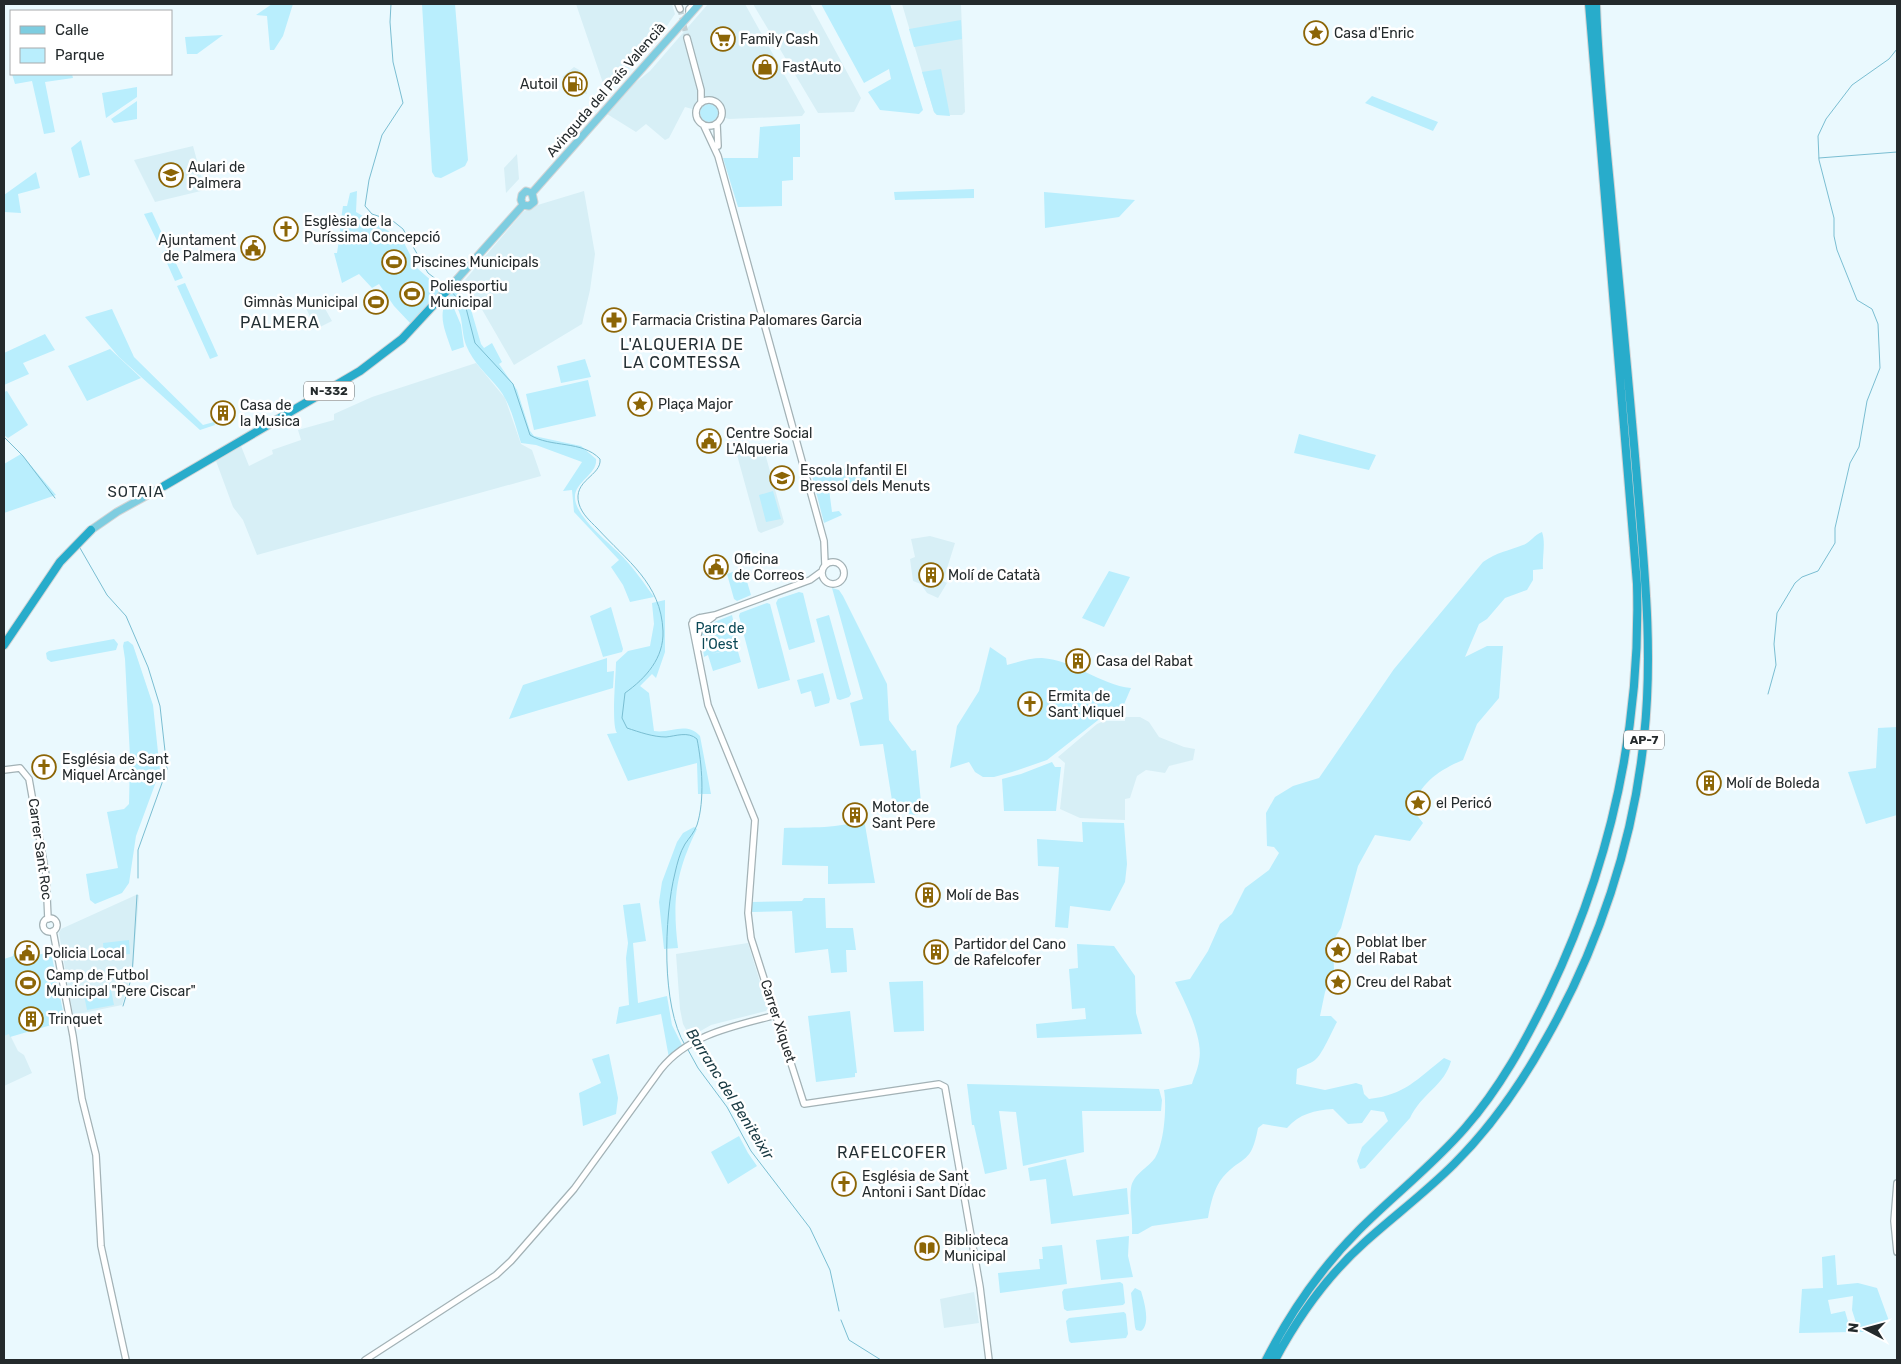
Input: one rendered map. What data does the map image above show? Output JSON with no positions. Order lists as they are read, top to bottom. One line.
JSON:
{"streets":{"highway":["N-332","AP-7"],"main road":["Avinguda del País Valencià"],"street":["Carrer Sant Roc","Carrer Xiquet"]},"crossings":[["Avinguda del País Valencià","N-332"]],"districts":["PALMERA","L'ALQUERIA DE LA COMTESSA","SOTAIA","RAFELCOFER"],"water":["Barranc del Beniteixir"],"parks":["Parc de l'Oest"],"places":{"place":["Casa d'Enric","Plaça Major","el Pericó","Poblat Iber del Rabat","Creu del Rabat"],"supermarket":["Family Cash"],"shop":["FastAuto"],"fuel station":["Autoil"],"school or university":["Aulari de Palmera","Escola Infantil El Bressol dels Menuts"],"church":["Esglèsia de la Puríssima Concepció","Ermita de Sant Miquel","Església de Sant Miquel Arcàngel","Església de Sant Antoni i Sant Dídac"],"public building":["Ajuntament de Palmera","Centre Social L'Alqueria","Oficina de Correos","Policia Local"],"sports":["Piscines Municipals","Poliesportiu Municipal","Gimnàs Municipal","Camp de Futbol Municipal \"Pere Ciscar\""],"pharmacy":["Farmacia Cristina Palomares Garcia"],"building":["Casa de la Musica","Molí de Catatà","Casa del Rabat","Molí de Boleda","Motor de Sant Pere","Molí de Bas","Partidor del Cano de Rafelcofer","Trinquet"],"library":["Biblioteca Municipal"]},"legend":["Calle","Parque"],"north":"left"}
